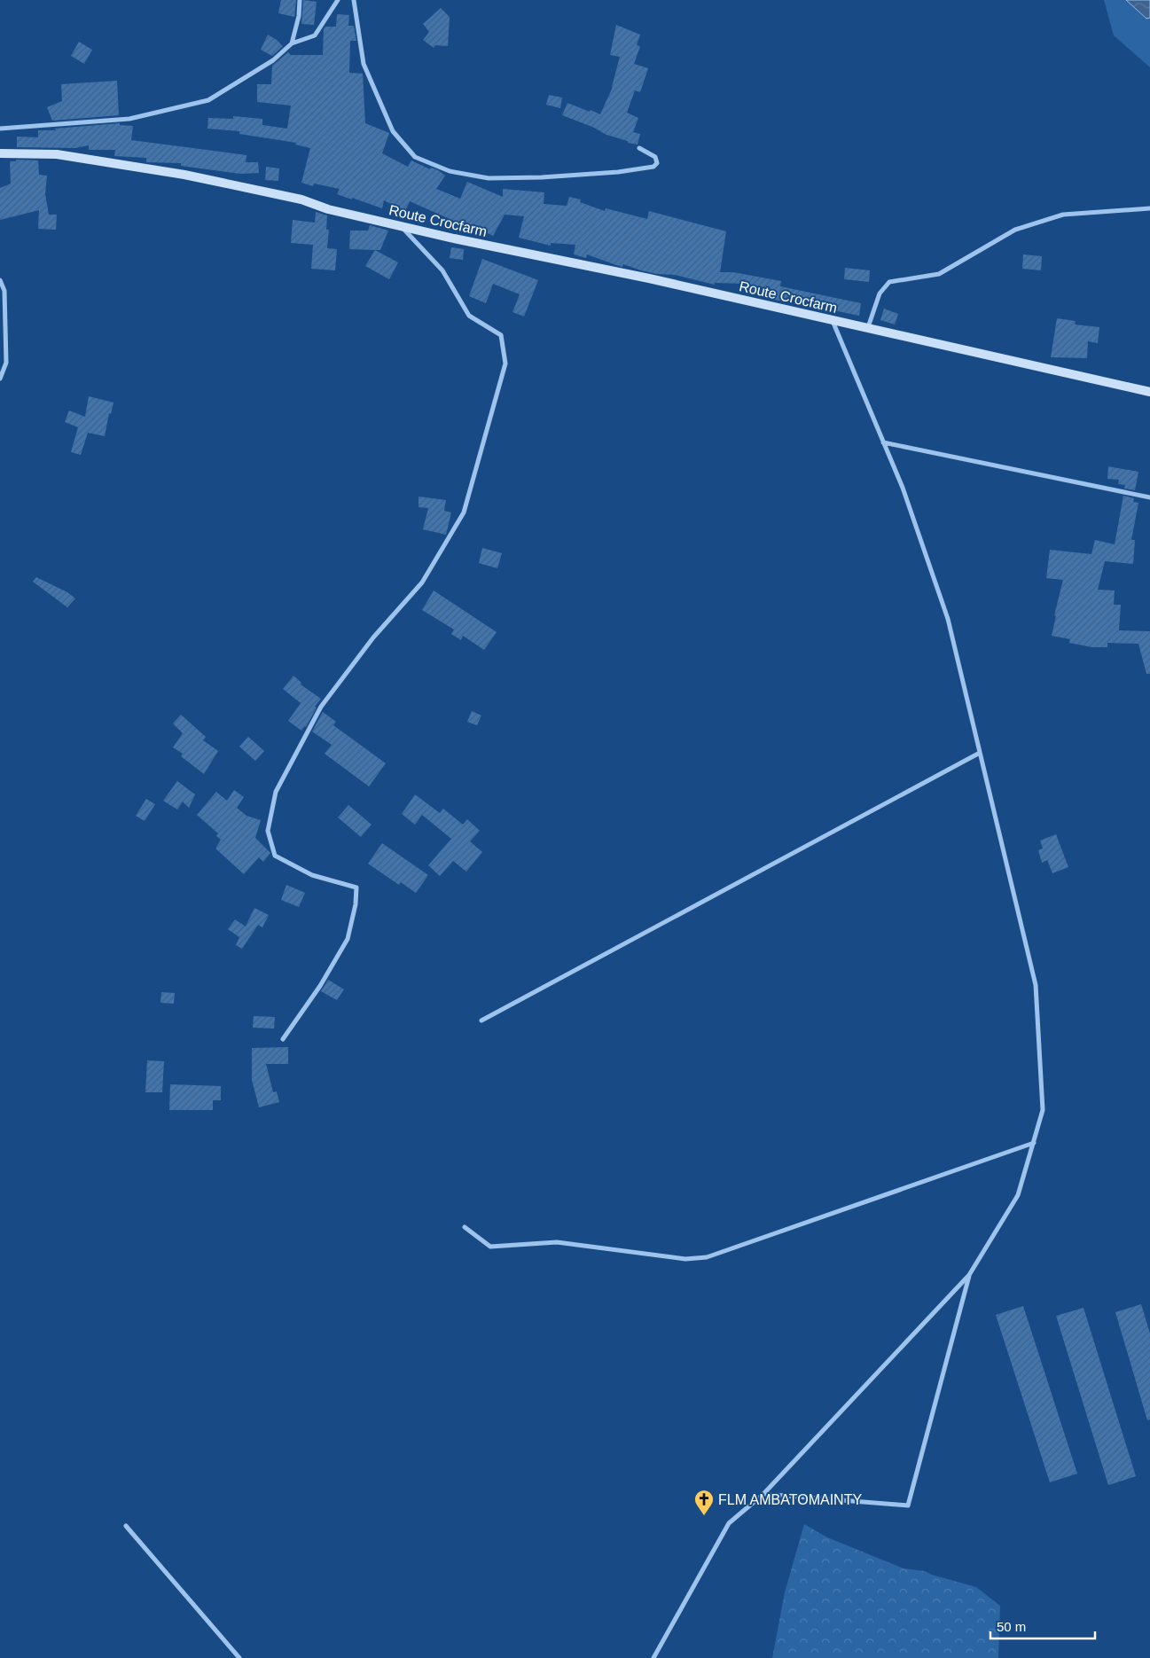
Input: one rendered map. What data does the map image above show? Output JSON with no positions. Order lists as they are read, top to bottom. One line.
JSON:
{"streets":{"street":["Route Crocfarm"]},"places":{"church":["FLM AMBATOMAINTY"]},"scale_bar":"50 m"}
